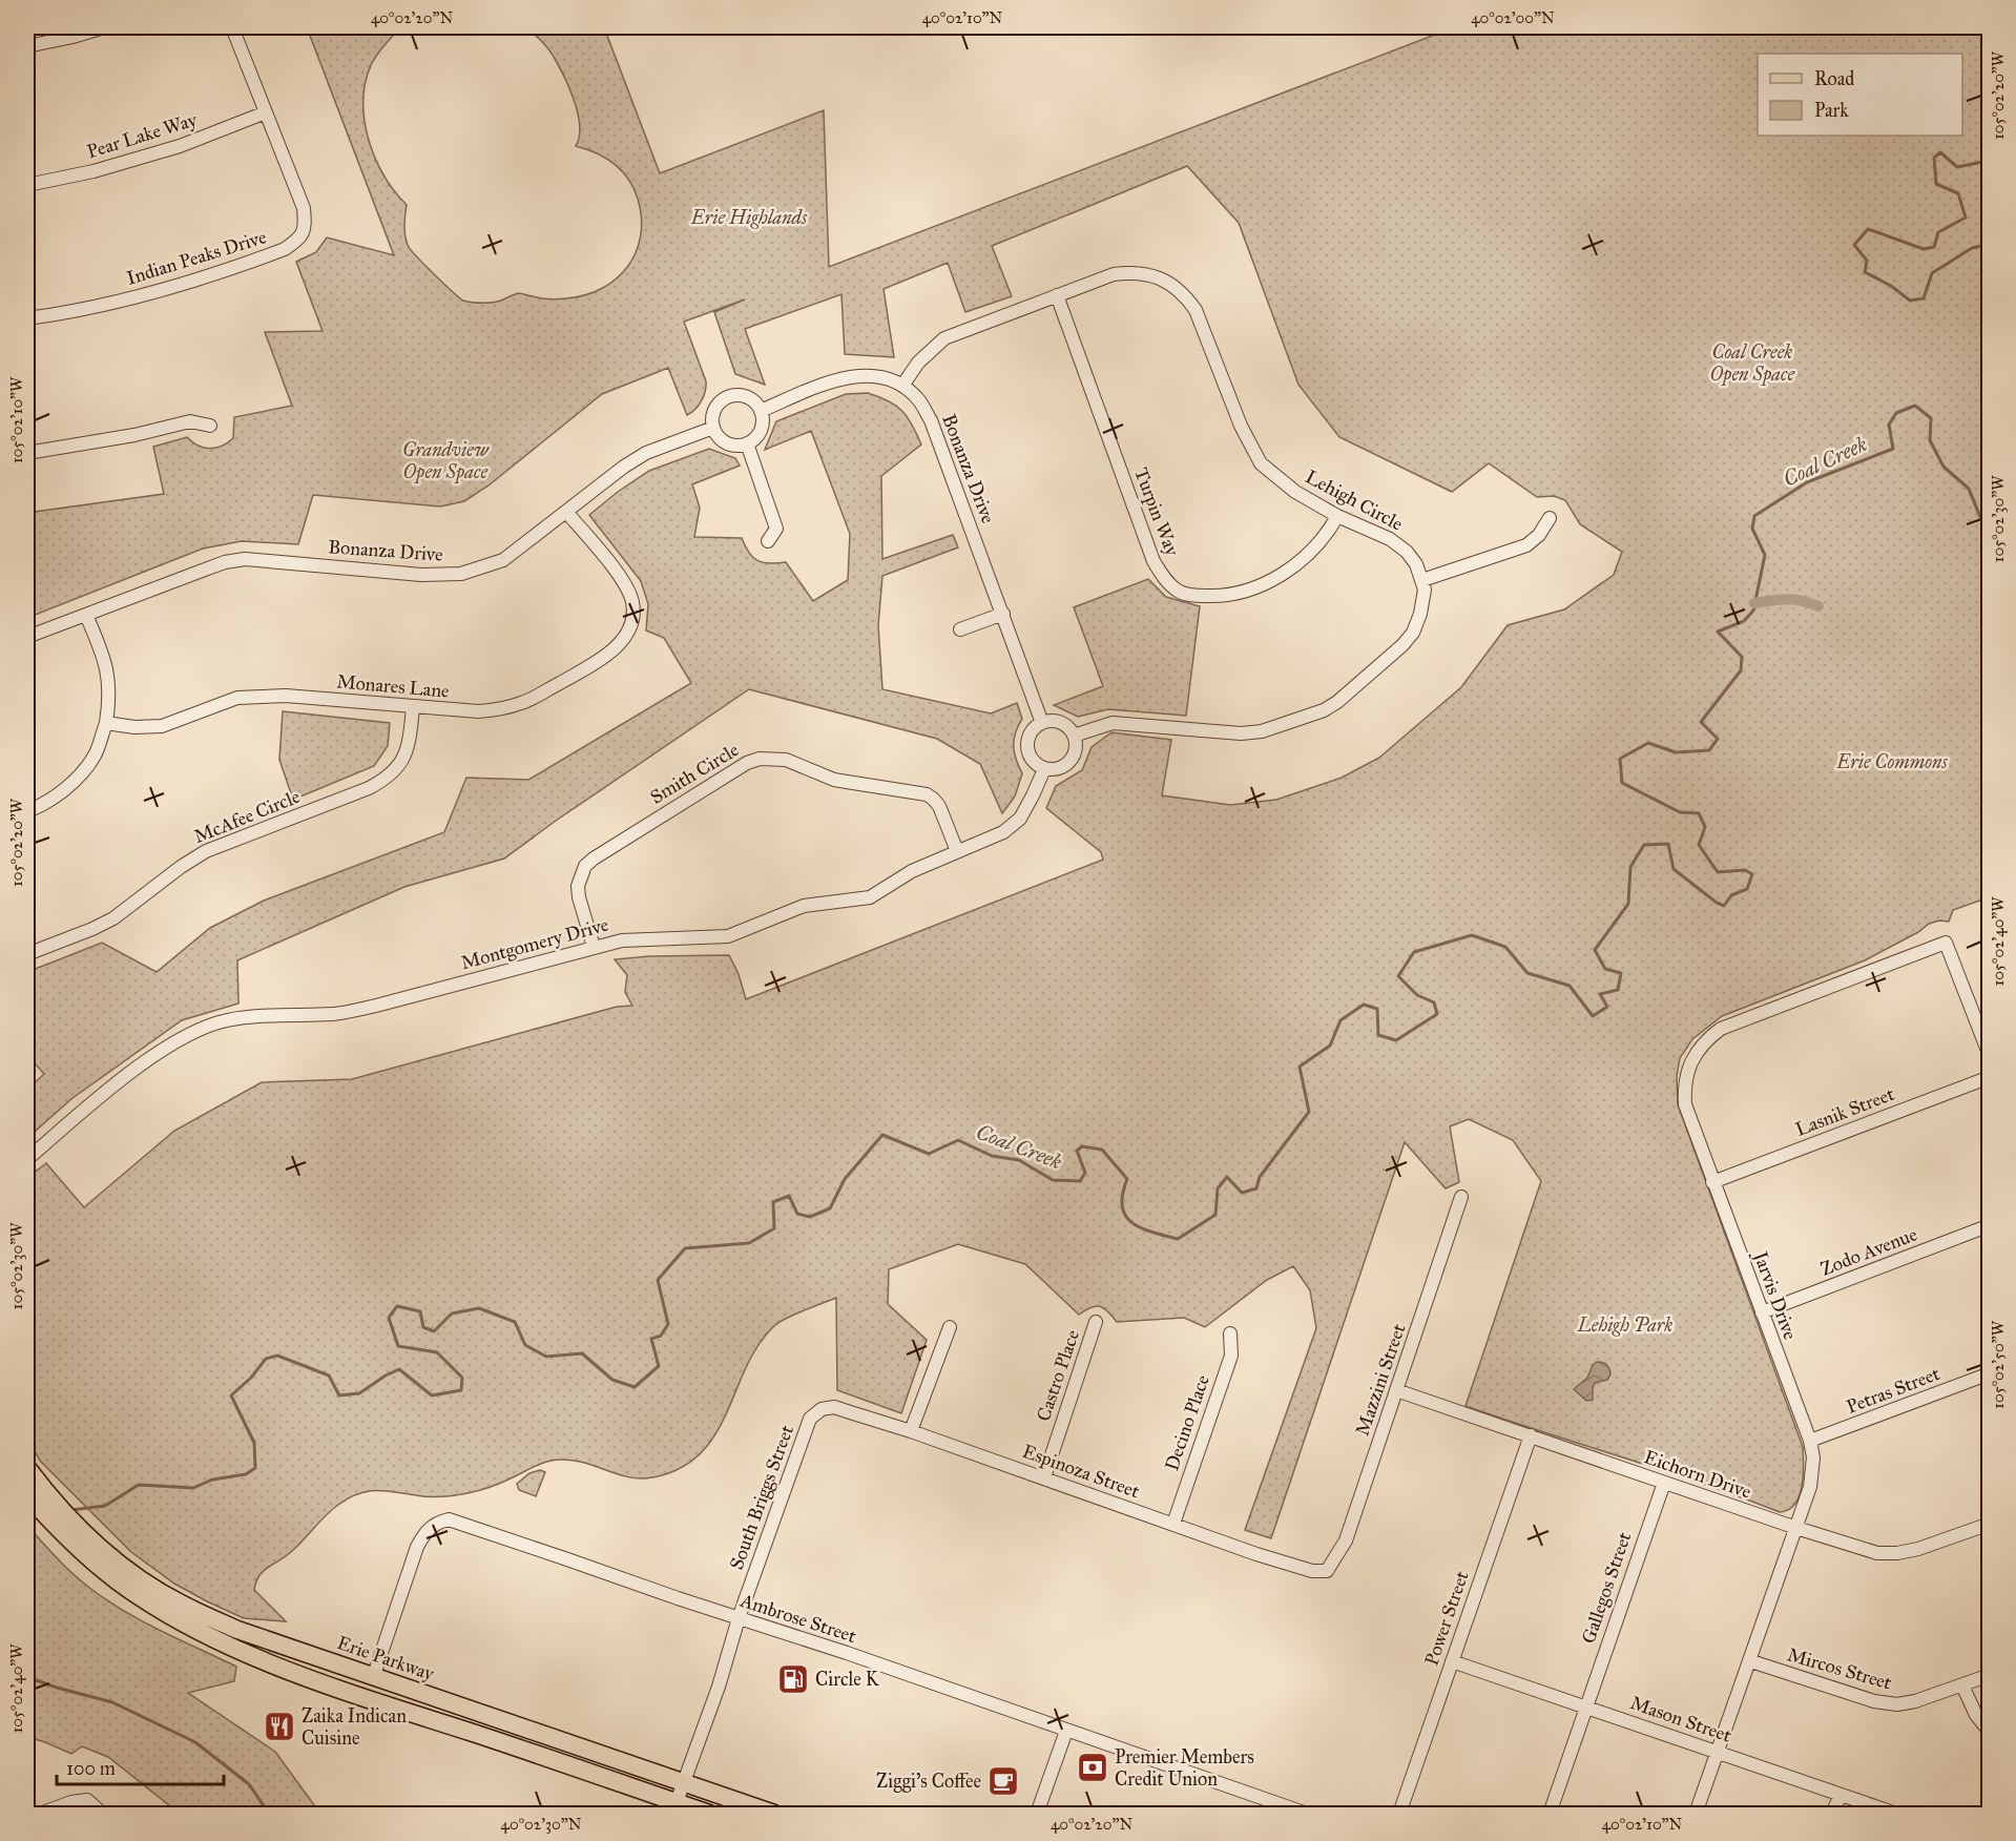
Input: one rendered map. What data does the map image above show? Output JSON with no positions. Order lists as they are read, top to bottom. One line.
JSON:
{"streets":{"main road":["Erie Parkway"],"street":["Pear Lake Way","Indian Peaks Drive","Bonanza Drive","Lehigh Circle","Turpin Way","Monares Lane","Smith Circle","McAfee Circle","Montgomery Drive","Lasnik Street","Zodo Avenue","Jarvis Drive","Castro Place","Mazzini Street","Petras Street","Decino Place","Espinoza Street","Eichorn Drive","South Briggs Street","Gallegos Street","Ambrose Street","Power Street","Mircos Street","Mason Street"]},"crossings":[["Pear Lake Way","Indian Peaks Drive"],["Bonanza Drive","Lehigh Circle"],["Bonanza Drive","Monares Lane"],["Lehigh Circle","Turpin Way"],["Monares Lane","McAfee Circle"],["Smith Circle","Montgomery Drive"],["Lasnik Street","Jarvis Drive"],["Zodo Avenue","Jarvis Drive"],["Jarvis Drive","Petras Street"],["Jarvis Drive","Eichorn Drive"],["Jarvis Drive","Mircos Street"],["Jarvis Drive","Mason Street"],["Castro Place","Espinoza Street"],["Mazzini Street","Espinoza Street"],["Mazzini Street","Eichorn Drive"],["Decino Place","Espinoza Street"],["Espinoza Street","South Briggs Street"],["Eichorn Drive","Gallegos Street"],["Eichorn Drive","Power Street"],["South Briggs Street","Ambrose Street"],["South Briggs Street","Erie Parkway"],["Gallegos Street","Mason Street"],["Ambrose Street","Erie Parkway"],["Power Street","Mason Street"]],"water":["Coal Creek"],"parks":["Erie Highlands","Coal Creek Open Space","Grandview Open Space","Erie Commons","Lehigh Park"],"places":{"fuel station":["Circle K"],"restaurant":["Zaika Indican Cuisine"],"bank":["Premier Members Credit Union"],"cafe":["Ziggi's Coffee"]},"legend":["Road","Park"],"scale_bar":"100 m","coordinates":["40°02'20\"N","40°02'10\"N","40°02'00\"N","105°02'20\"W","105°02'10\"W","105°02'30\"W","105°02'40\"W","105°02'50\"W","40°02'30\"N"]}
